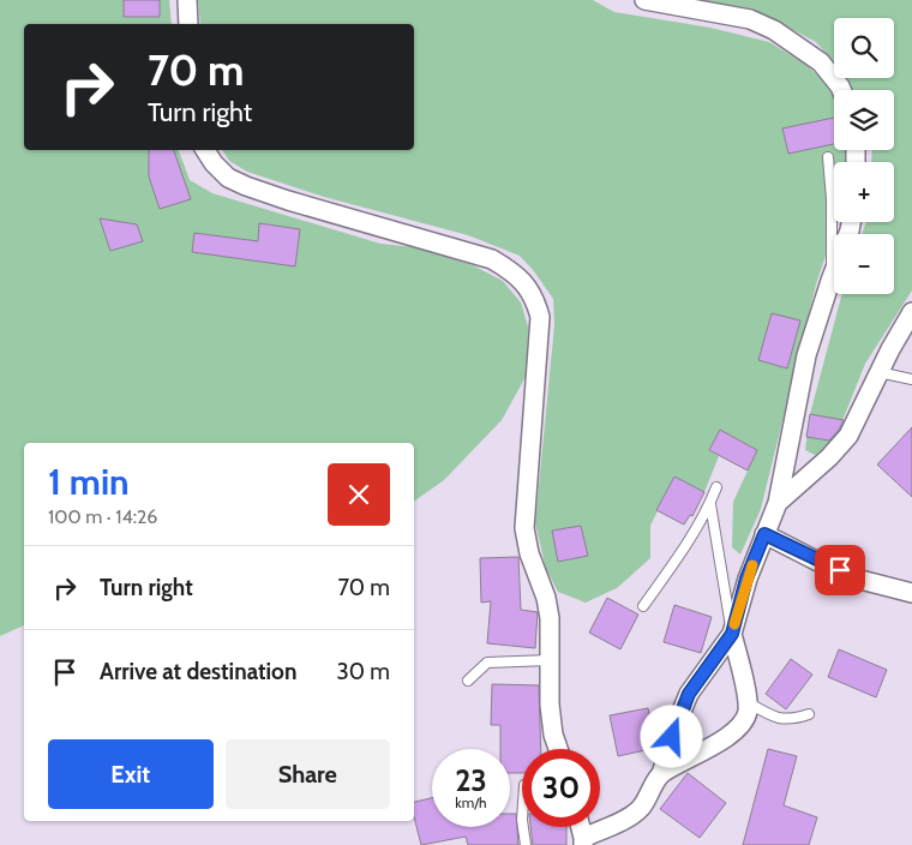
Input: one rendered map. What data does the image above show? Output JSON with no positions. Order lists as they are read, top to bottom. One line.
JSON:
{"page":{"map_buttons":["+","−"],"turn":["70 m","Turn right"],"heading":["1 min","100 m · 14:26"],"list":[{"name":"Turn right","value":"70 m"},{"name":"Arrive at destination","value":"30 m"}],"buttons":["Exit","Share"],"speed":"23 km/h","limit":"30"}}
